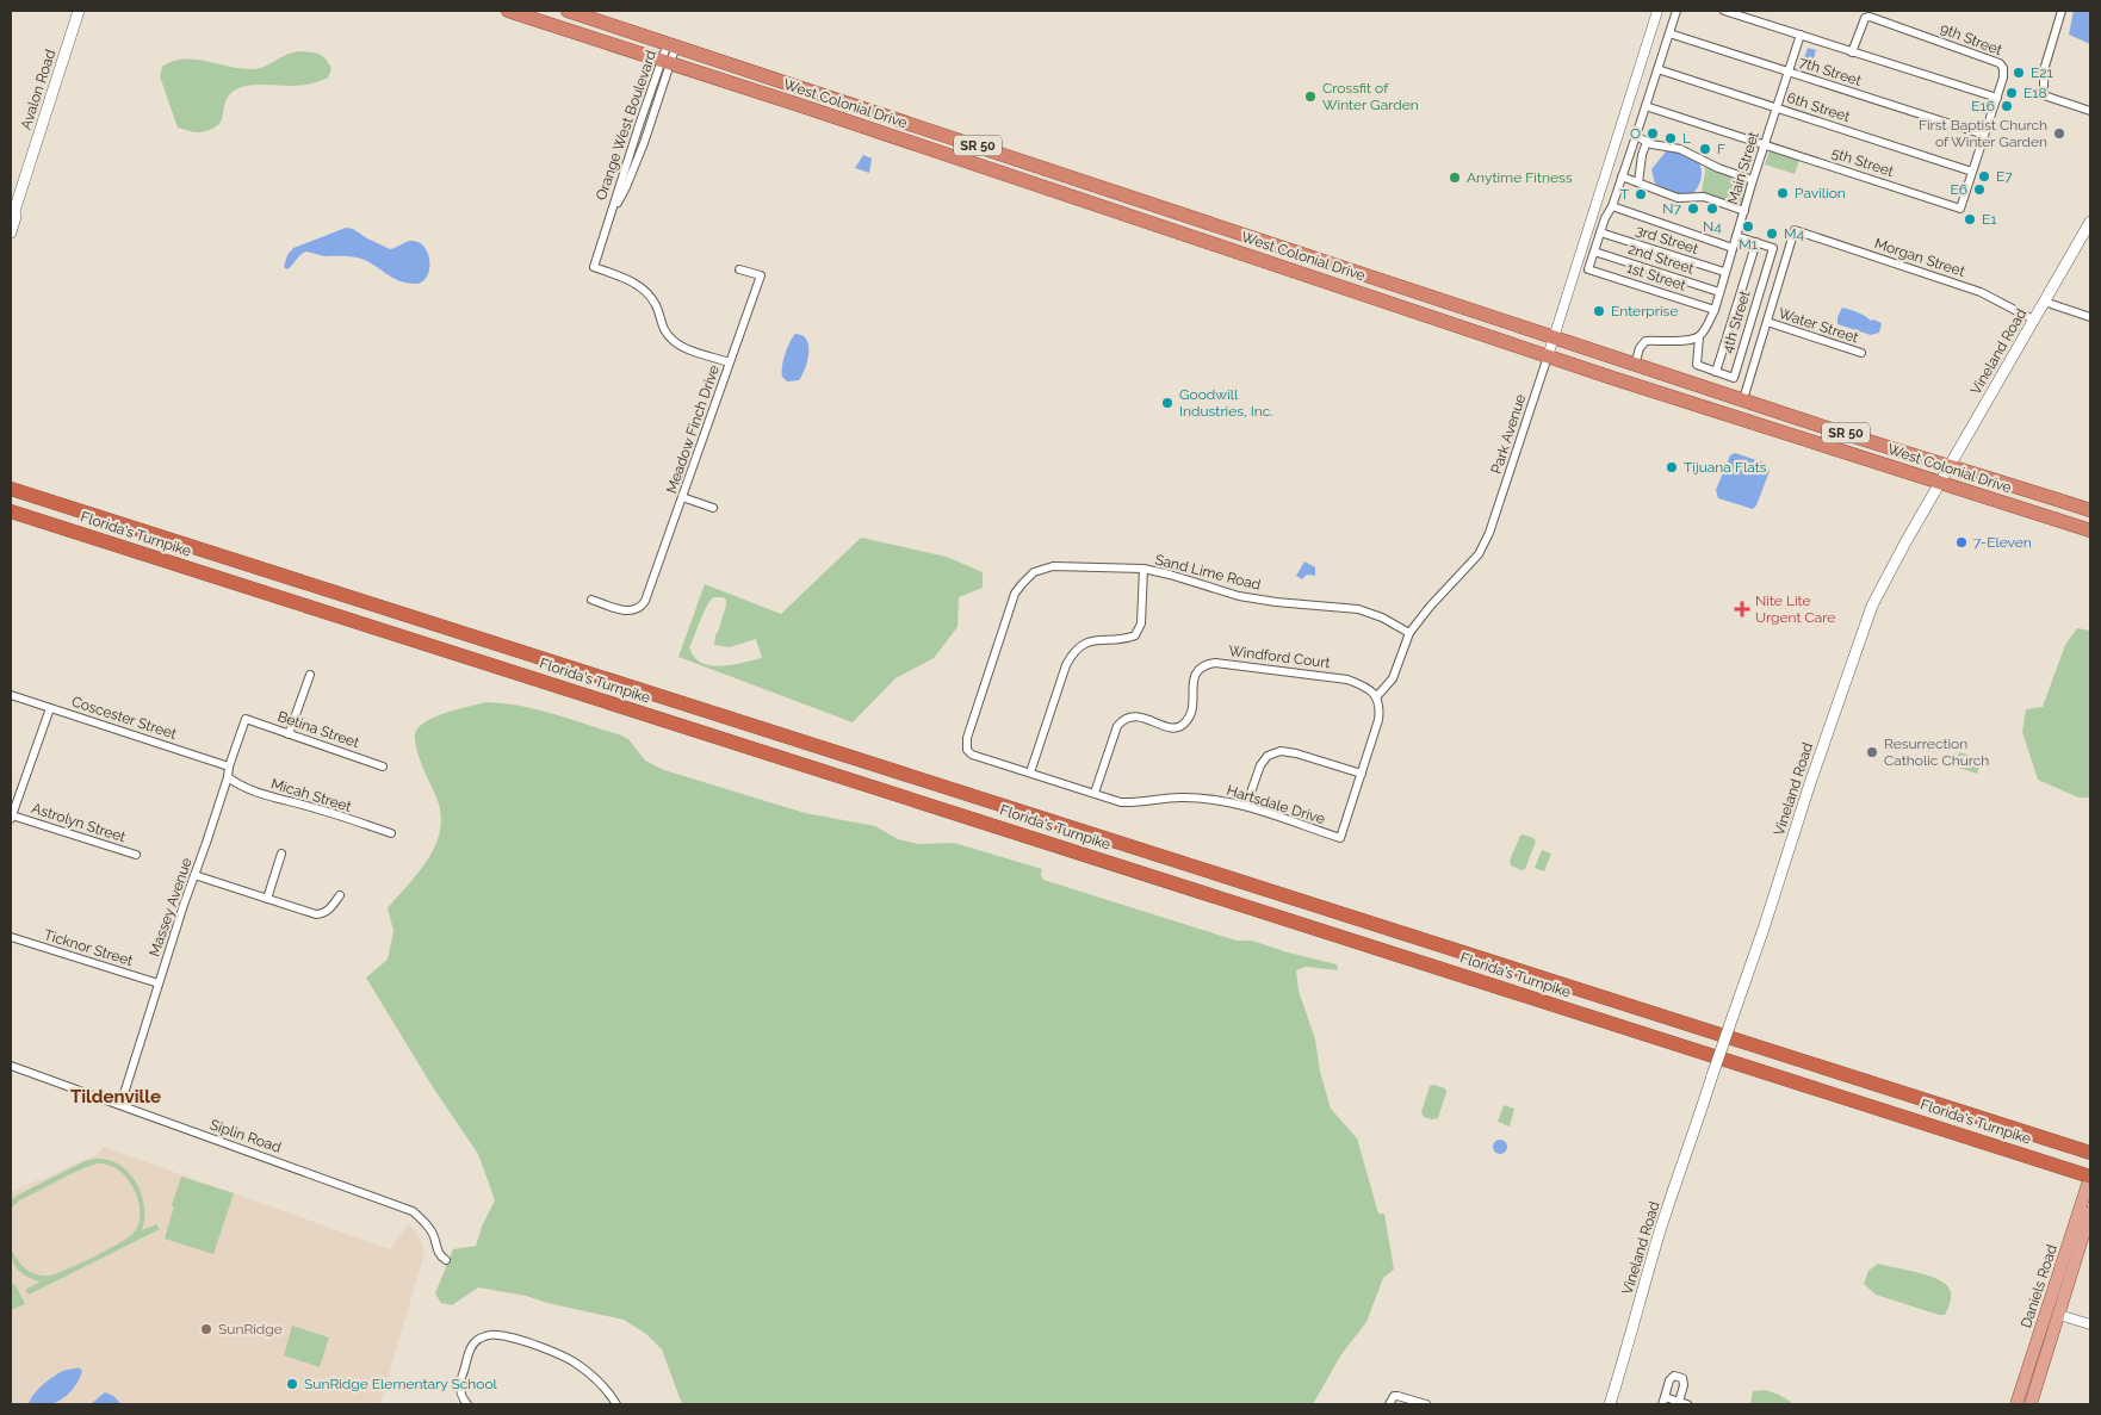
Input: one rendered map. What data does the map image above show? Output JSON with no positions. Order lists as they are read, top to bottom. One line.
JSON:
{"streets":{"highway":["West Colonial Drive","SR 50","Florida's Turnpike"],"main road":["Avalon Road","Vineland Road","Daniels Road"],"street":["9th Street","7th Street","6th Street","Orange West Boulevard","5th Street","Main Street","3rd Street","Morgan Street","2nd Street","1st Street","4th Street","Water Street","Meadow Finch Drive","Park Avenue","Sand Lime Road","Windford Court","Coscester Street","Betina Street","Micah Street","Hartsdale Drive","Astrolyn Street","Massey Avenue","Ticknor Street","Siplin Road"]},"crossings":[["9th Street","5th Street"],["7th Street","5th Street"],["7th Street","Main Street"],["West Colonial Drive","Orange West Boulevard"],["West Colonial Drive","Vineland Road"],["West Colonial Drive","Park Avenue"],["6th Street","5th Street"],["6th Street","Main Street"],["Orange West Boulevard","Meadow Finch Drive"],["5th Street","Main Street"],["Main Street","3rd Street"],["Main Street","2nd Street"],["Main Street","1st Street"],["Main Street","4th Street"],["Morgan Street","Water Street"],["Morgan Street","Vineland Road"],["2nd Street","1st Street"],["Park Avenue","Sand Lime Road"],["Park Avenue","Windford Court"],["Florida's Turnpike","Daniels Road"],["Sand Lime Road","Hartsdale Drive"],["Windford Court","Hartsdale Drive"],["Coscester Street","Massey Avenue"],["Betina Street","Massey Avenue"],["Micah Street","Massey Avenue"],["Massey Avenue","Ticknor Street"],["Massey Avenue","Siplin Road"]],"districts":["Tildenville"],"places":{"other":["E21","E18","Crossfit of Winter Garden","E16","O","First Baptist Church of Winter Garden","L","F","E7","Anytime Fitness","E6","Pavilion","T","N7","N4","E1","M1","M4","Enterprise","Goodwill Industries, Inc.","Tijuana Flats","7-Eleven","Resurrection Catholic Church","SunRidge","SunRidge Elementary School"],"health":["Nite Lite Urgent Care"]}}
